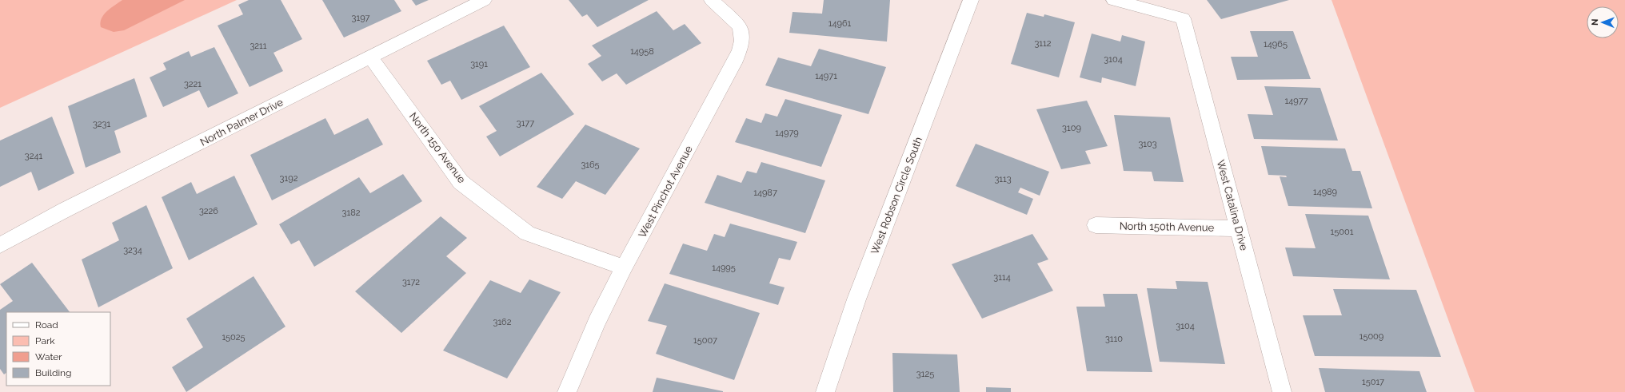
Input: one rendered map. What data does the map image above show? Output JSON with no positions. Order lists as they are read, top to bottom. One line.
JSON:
{"streets":{"street":["North Palmer Drive","North 150 Avenue","West Pinchot Avenue","West Robson Circle South","West Catalina Drive","North 150th Avenue"]},"crossings":[["North Palmer Drive","North 150 Avenue"],["North 150 Avenue","West Pinchot Avenue"],["West Catalina Drive","North 150th Avenue"]],"house_numbers":["3197","14961","3112","14965","3211","14958","3104","3191","14971","3221","14977","3177","3231","3109","14979","3103","3241","3165","3192","3113","14989","14987","3226","3182","15001","3234","14995","3114","3172","3162","3104","15009","15025","3110","15007","3125","15017"],"legend":["Road","Park","Water","Building"],"north":"left"}
